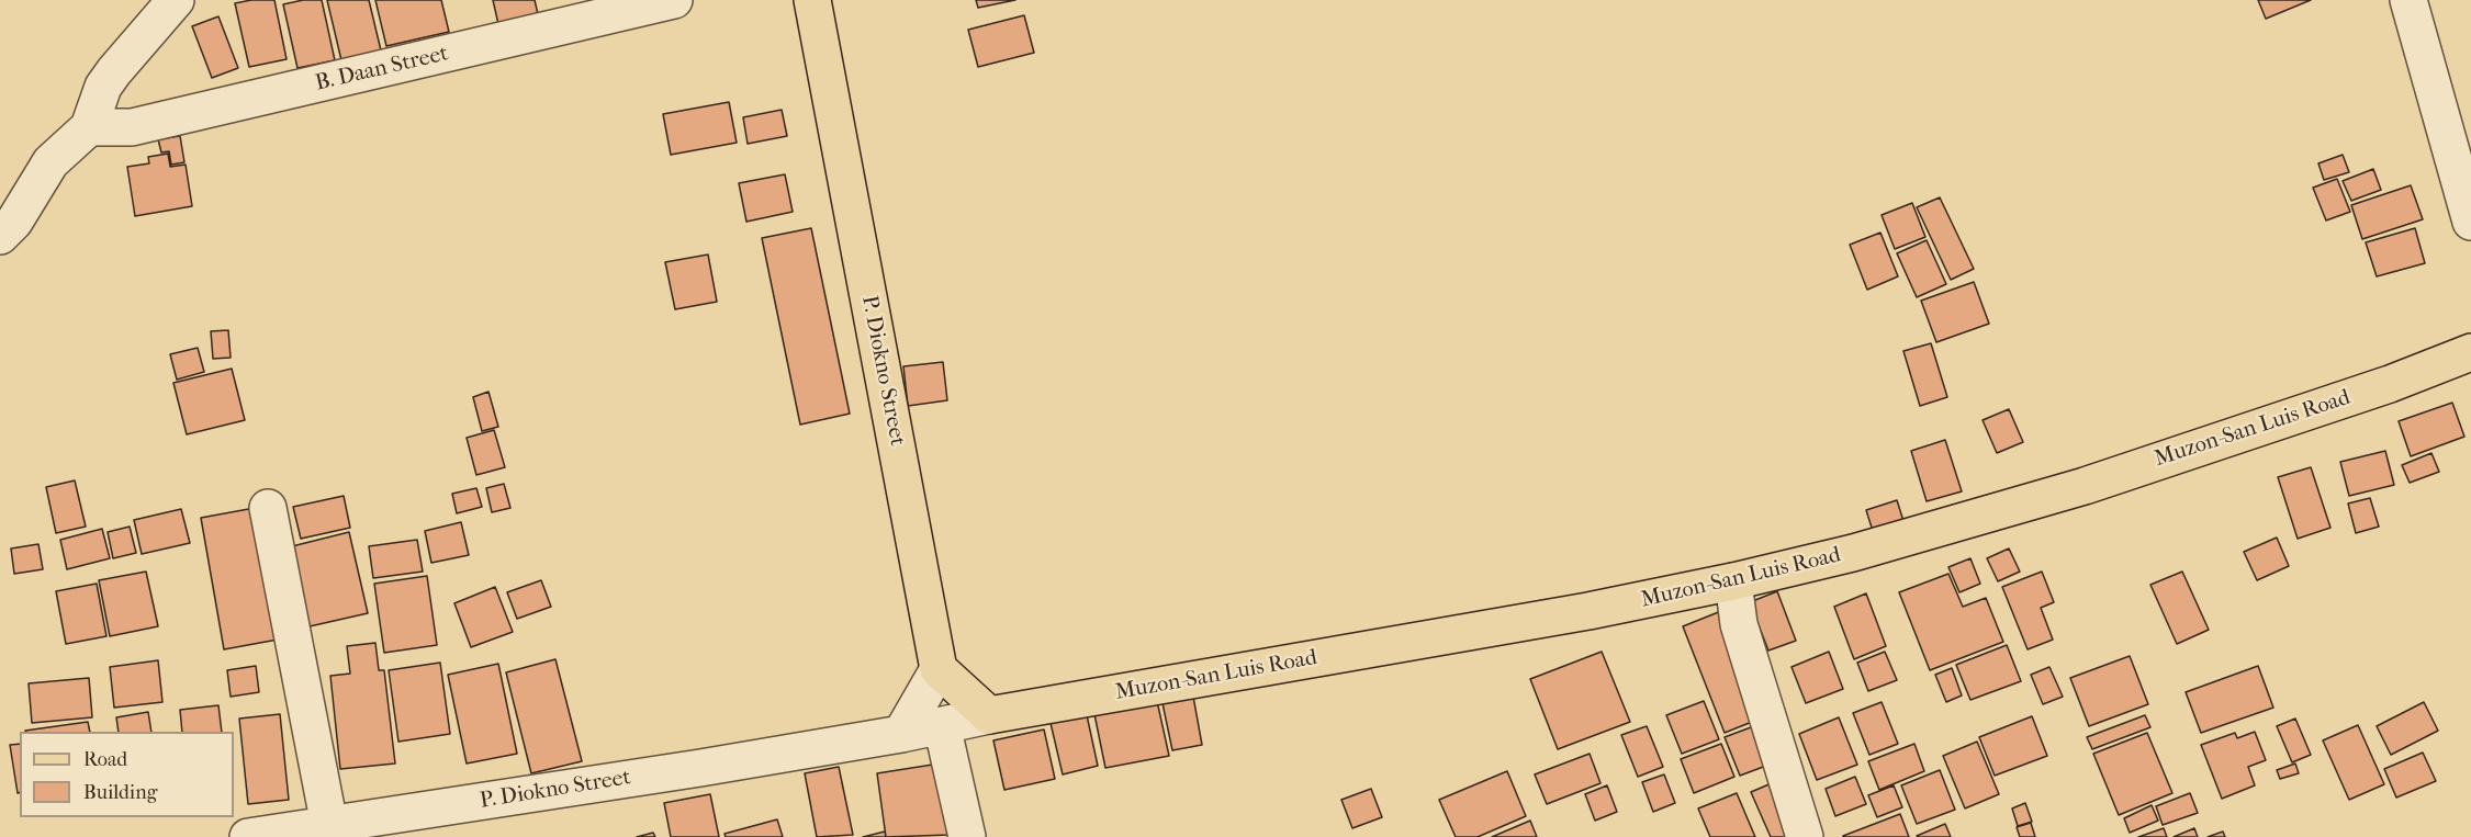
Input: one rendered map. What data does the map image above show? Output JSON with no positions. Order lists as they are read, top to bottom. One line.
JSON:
{"streets":{"main road":["P. Diokno Street","Muzon-San Luis Road"],"street":["B. Daan Street"]},"crossings":[["P. Diokno Street","Muzon-San Luis Road"]],"legend":["Road","Building"]}
